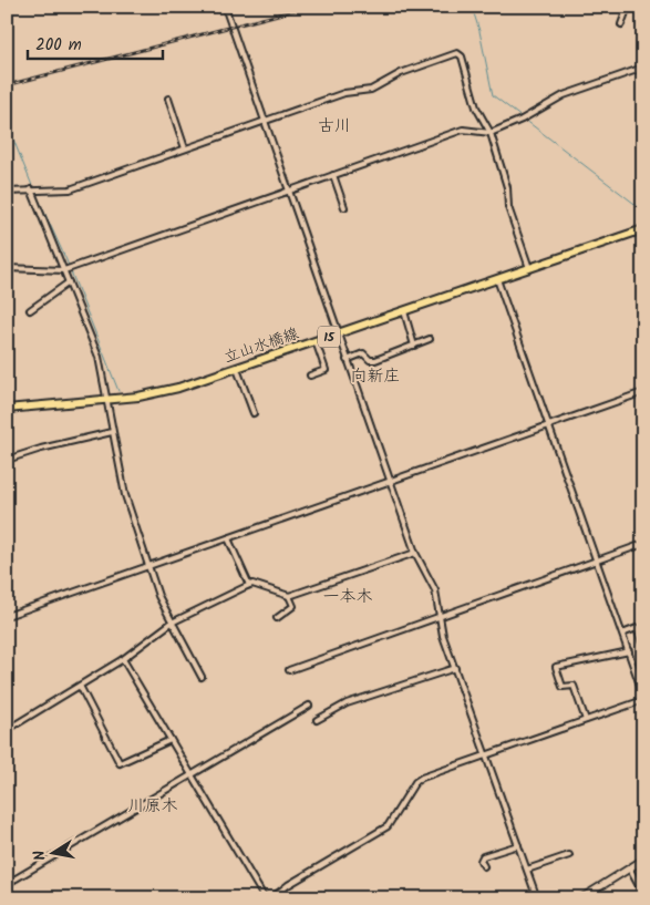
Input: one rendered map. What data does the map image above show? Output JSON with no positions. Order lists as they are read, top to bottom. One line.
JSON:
{"streets":{"main road":["15","立山水橋線"]},"districts":["古川","向新庄","一本木","川原木"],"scale_bar":"200 m","north":"left"}
